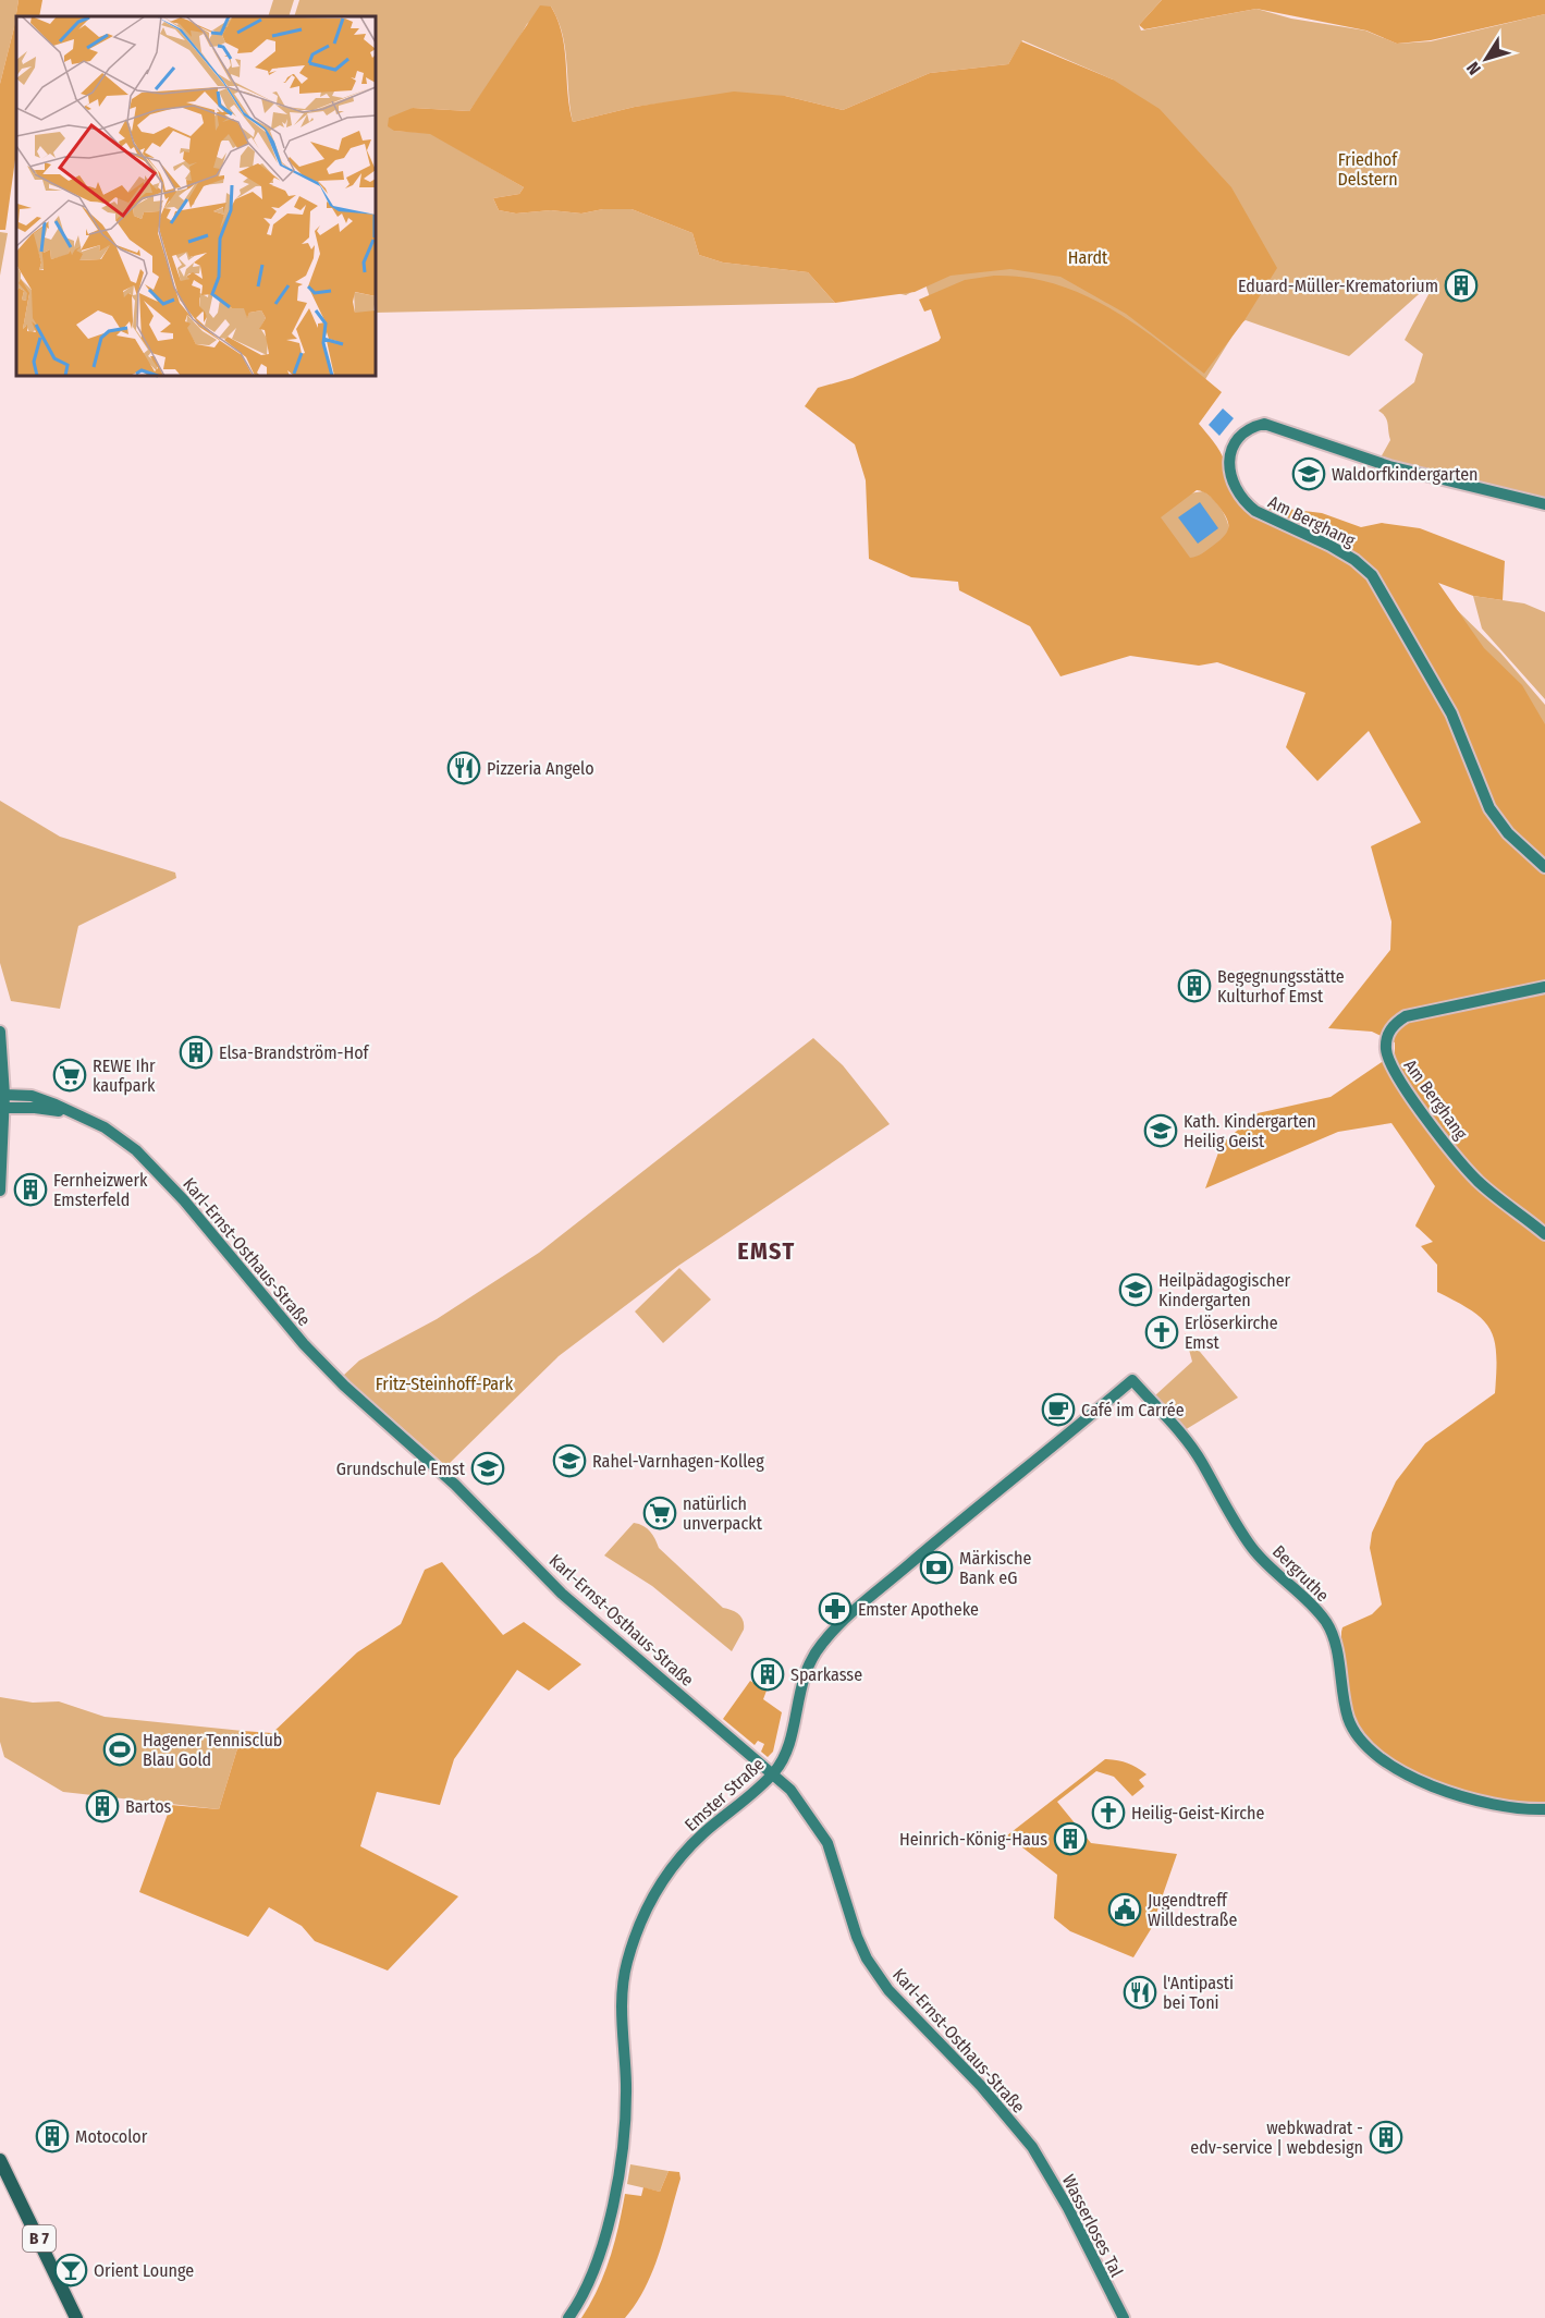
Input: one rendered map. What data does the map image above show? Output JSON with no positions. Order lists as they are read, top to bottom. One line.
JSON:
{"streets":{"main road":["B 7"],"street":["Am Berghang","Karl-Ernst-Osthaus-Straße","Bergruthe","Emster Straße","Wasserloses Tal"]},"crossings":[["Karl-Ernst-Osthaus-Straße","Emster Straße"],["Karl-Ernst-Osthaus-Straße","Wasserloses Tal"],["Bergruthe","Emster Straße"]],"districts":["EMST"],"parks":["Friedhof Delstern","Hardt","Fritz-Steinhoff-Park"],"places":{"building":["Eduard-Müller-Krematorium","Begegnungsstätte Kulturhof Emst","Elsa-Brandström-Hof","Fernheizwerk Emsterfeld","Sparkasse","Bartos","Heinrich-König-Haus","Motocolor","webkwadrat - edv-service | webdesign"],"school or university":["Waldorfkindergarten","Kath. Kindergarten Heilig Geist","Heilpädagogischer Kindergarten","Rahel-Varnhagen-Kolleg","Grundschule Emst"],"restaurant":["Pizzeria Angelo","l'Antipasti bei Toni"],"supermarket":["REWE Ihr kaufpark","natürlich unverpackt"],"church":["Erlöserkirche Emst","Heilig-Geist-Kirche"],"cafe":["Café im Carrée"],"bank":["Märkische Bank eG"],"pharmacy":["Emster Apotheke"],"sports":["Hagener Tennisclub Blau Gold"],"public building":["Jugendtreff Willdestraße"],"bar":["Orient Lounge"]},"north":"bottom left"}
